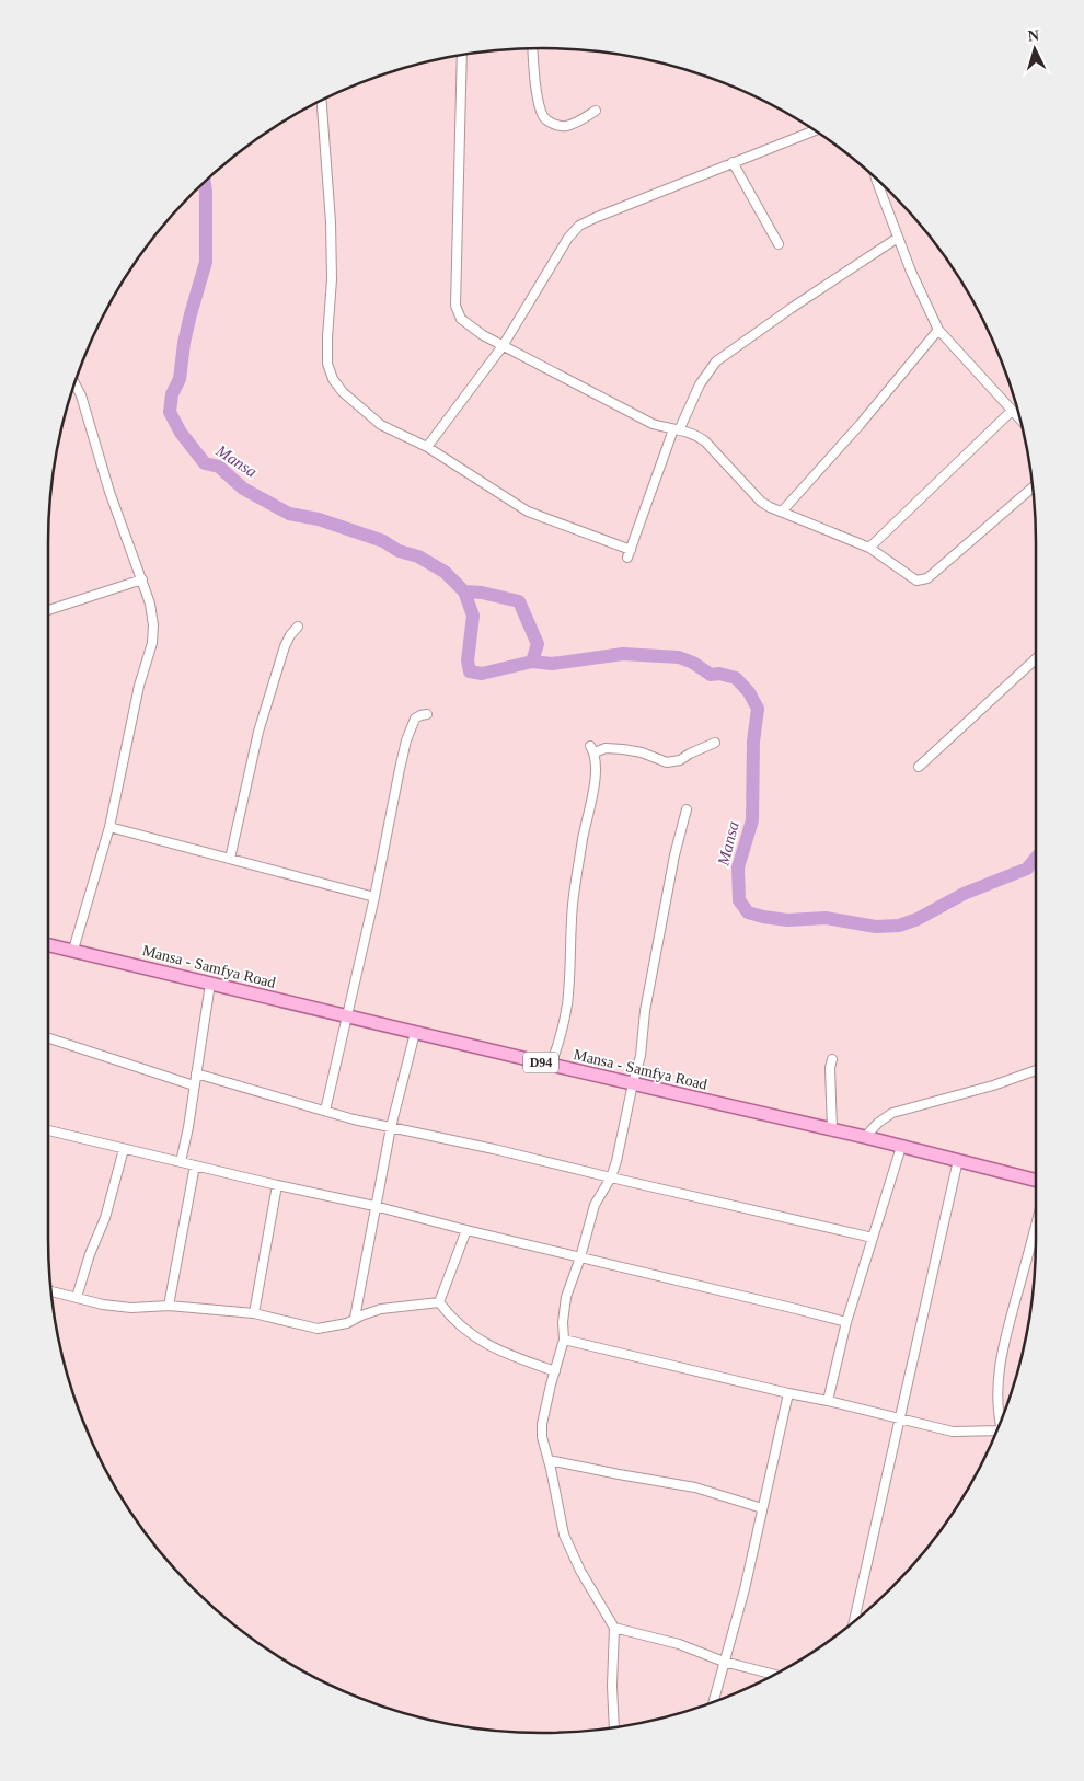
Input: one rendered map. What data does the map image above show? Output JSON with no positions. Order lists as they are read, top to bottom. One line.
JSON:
{"streets":{"main road":["Mansa - Samfya Road","D94"]},"water":["Mansa"],"north":"top"}
